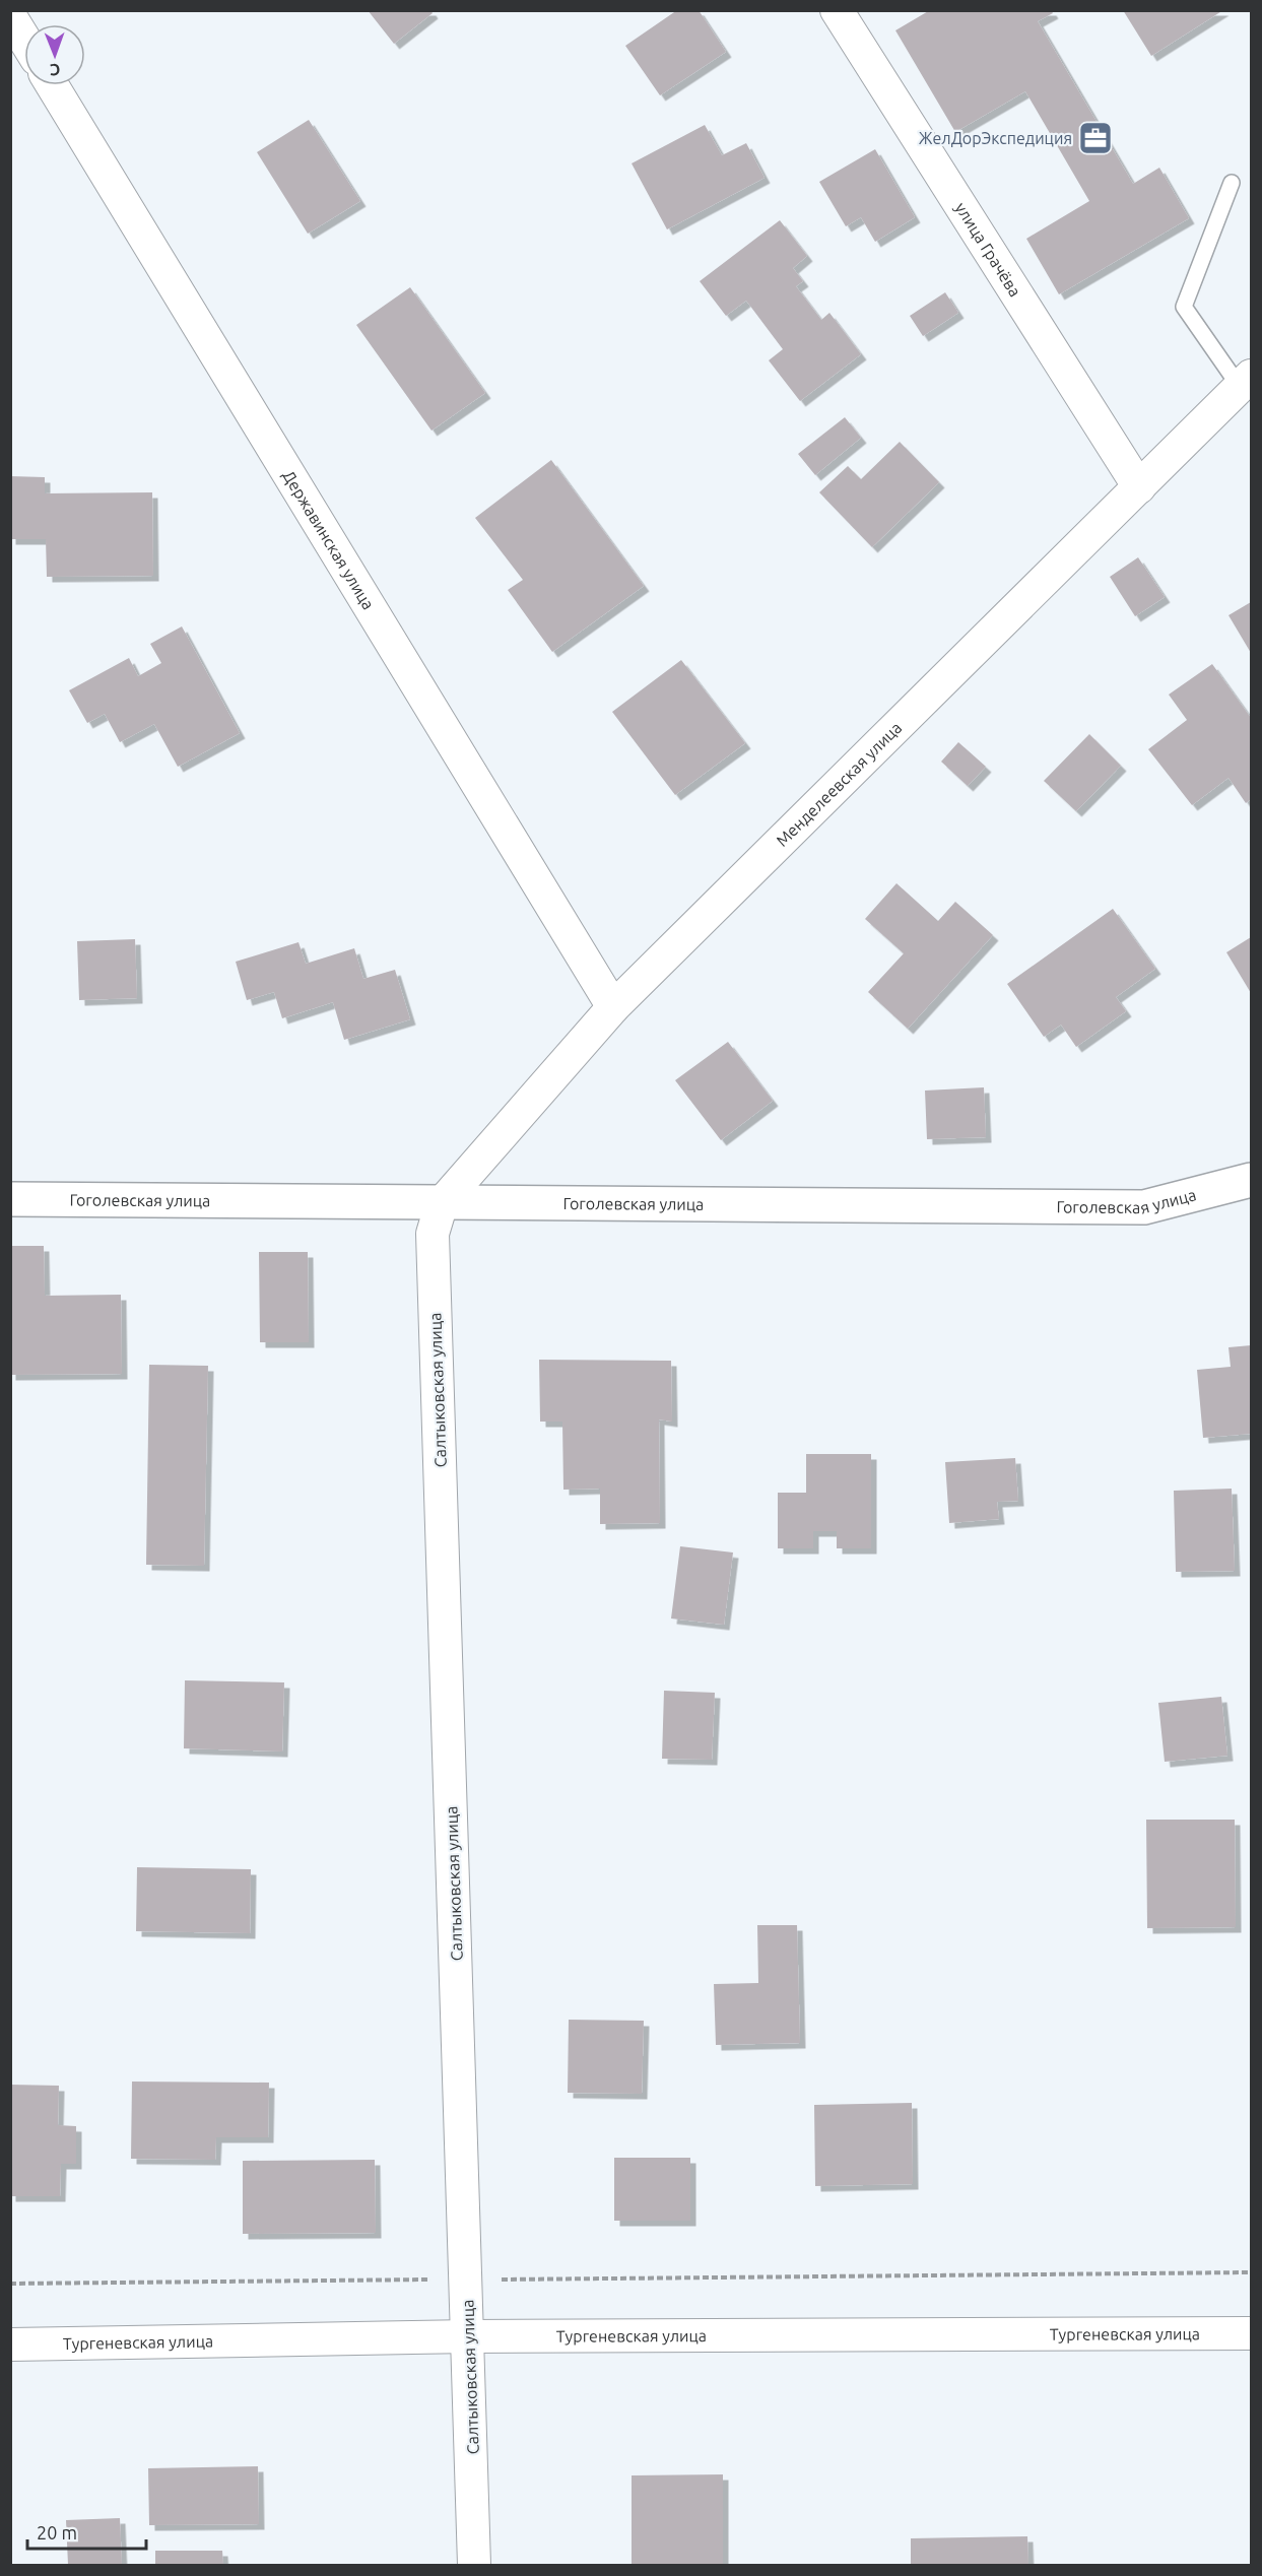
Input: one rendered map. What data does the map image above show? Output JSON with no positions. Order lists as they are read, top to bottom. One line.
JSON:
{"streets":{"street":["улица Грачёва","Державинская улица","Менделеевская улица","Гоголевская улица","Салтыковская улица","Тургеневская улица"]},"crossings":[["улица Грачёва","Менделеевская улица"],["Державинская улица","Менделеевская улица"],["Менделеевская улица","Гоголевская улица"],["Менделеевская улица","Салтыковская улица"],["Гоголевская улица","Салтыковская улица"],["Салтыковская улица","Тургеневская улица"]],"places":{"office":["ЖелДорЭкспедиция"]},"scale_bar":"20 m","north":"bottom"}
